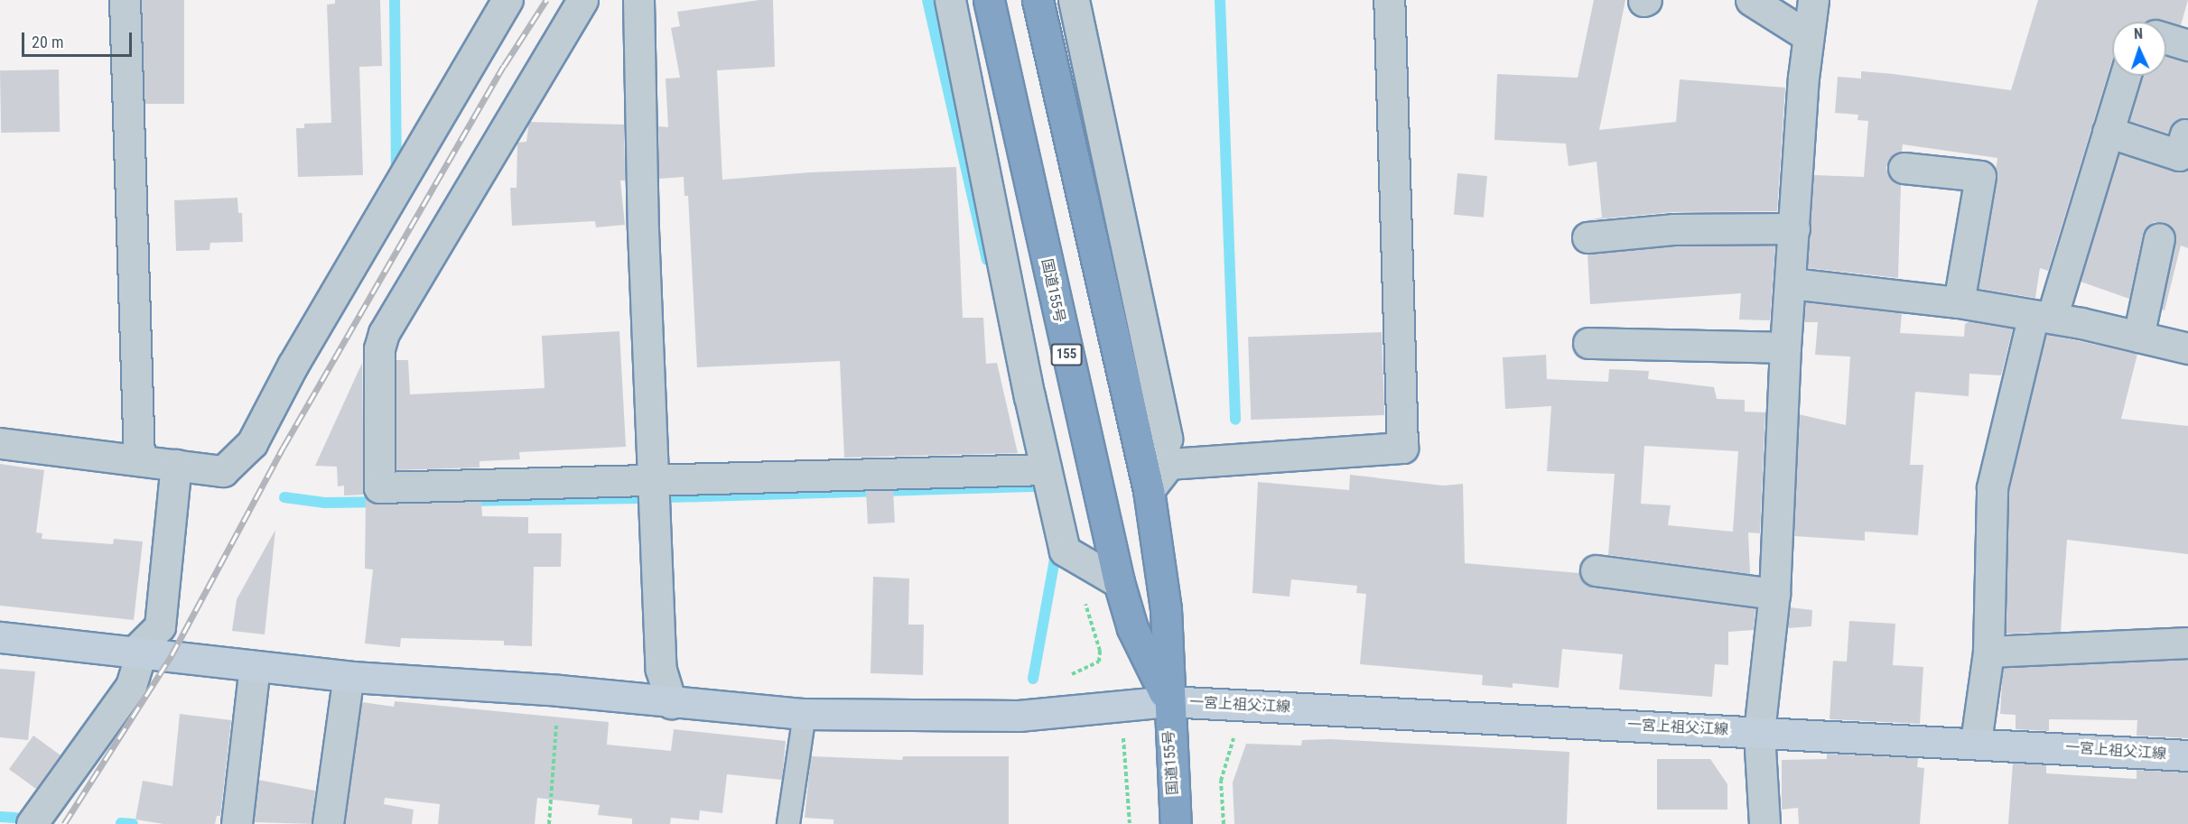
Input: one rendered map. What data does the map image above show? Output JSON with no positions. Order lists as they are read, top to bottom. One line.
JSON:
{"streets":{"highway":["国道155号","155"],"street":["一宮上祖父江線"]},"crossings":[["国道155号","一宮上祖父江線"]],"scale_bar":"20 m","north":"top"}
